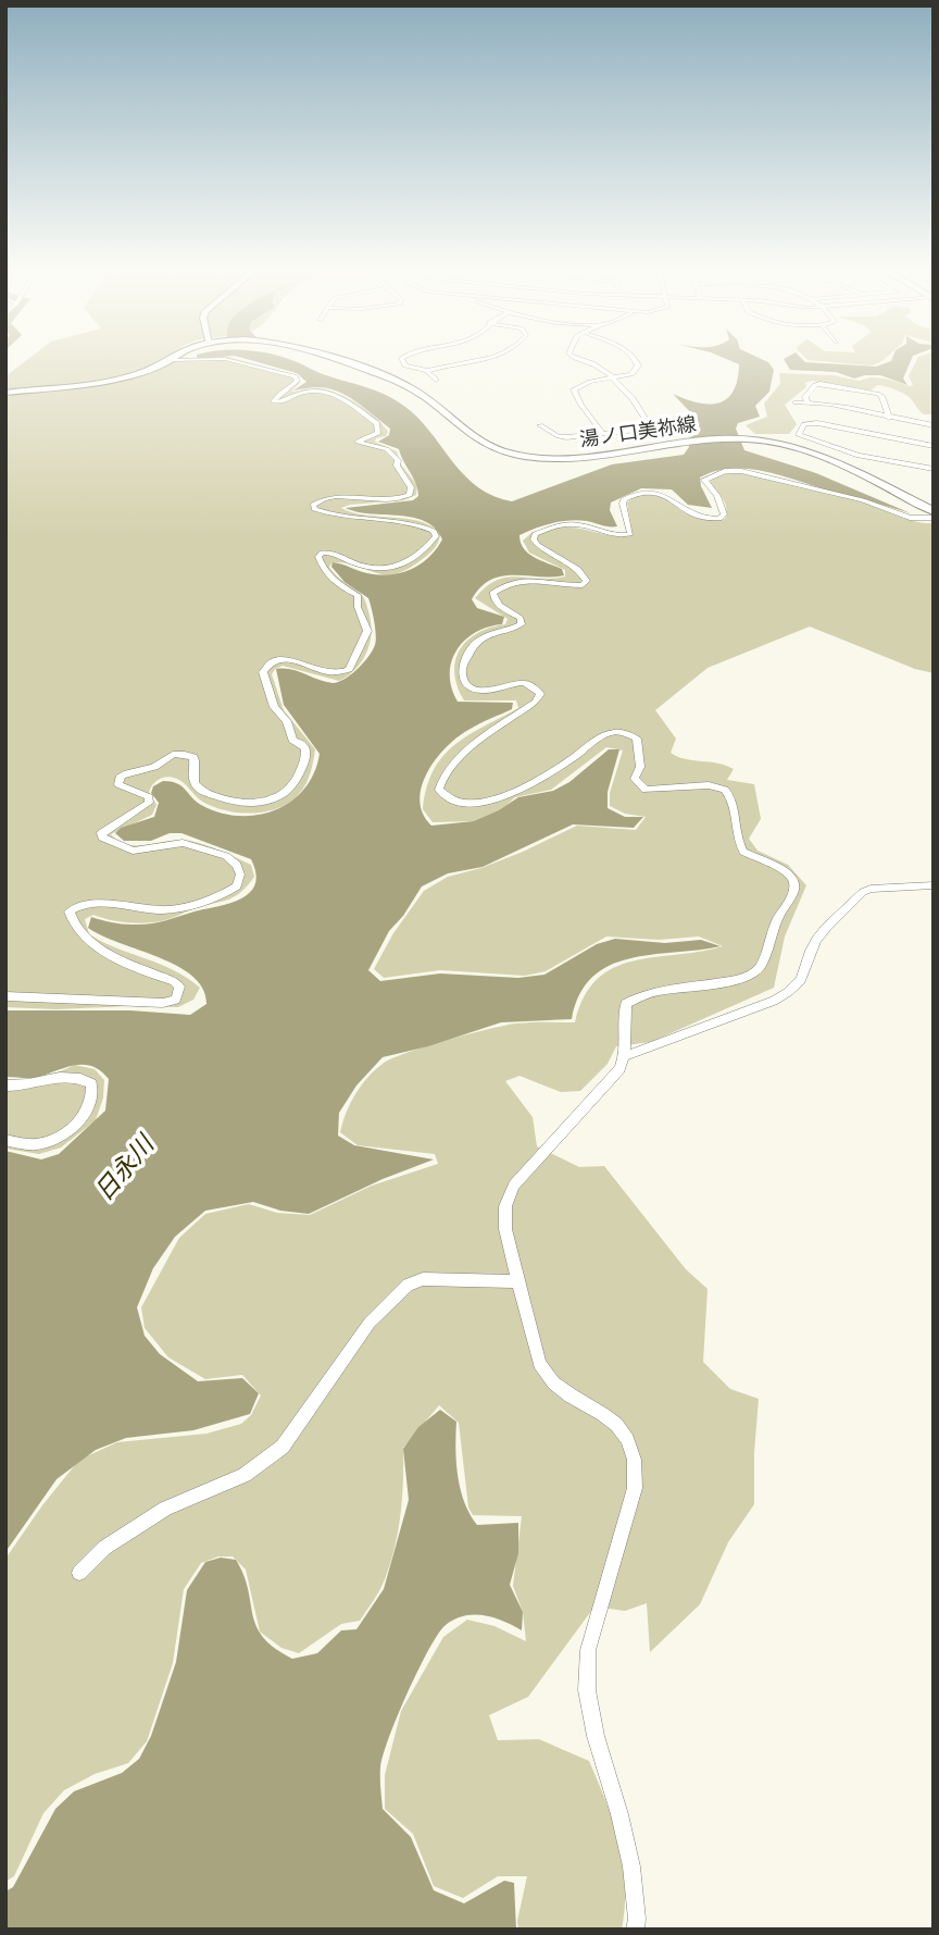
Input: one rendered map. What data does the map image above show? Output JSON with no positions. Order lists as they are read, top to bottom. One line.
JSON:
{"streets":{"main road":["湯ノ口美祢線"]},"water":["日永川"]}
